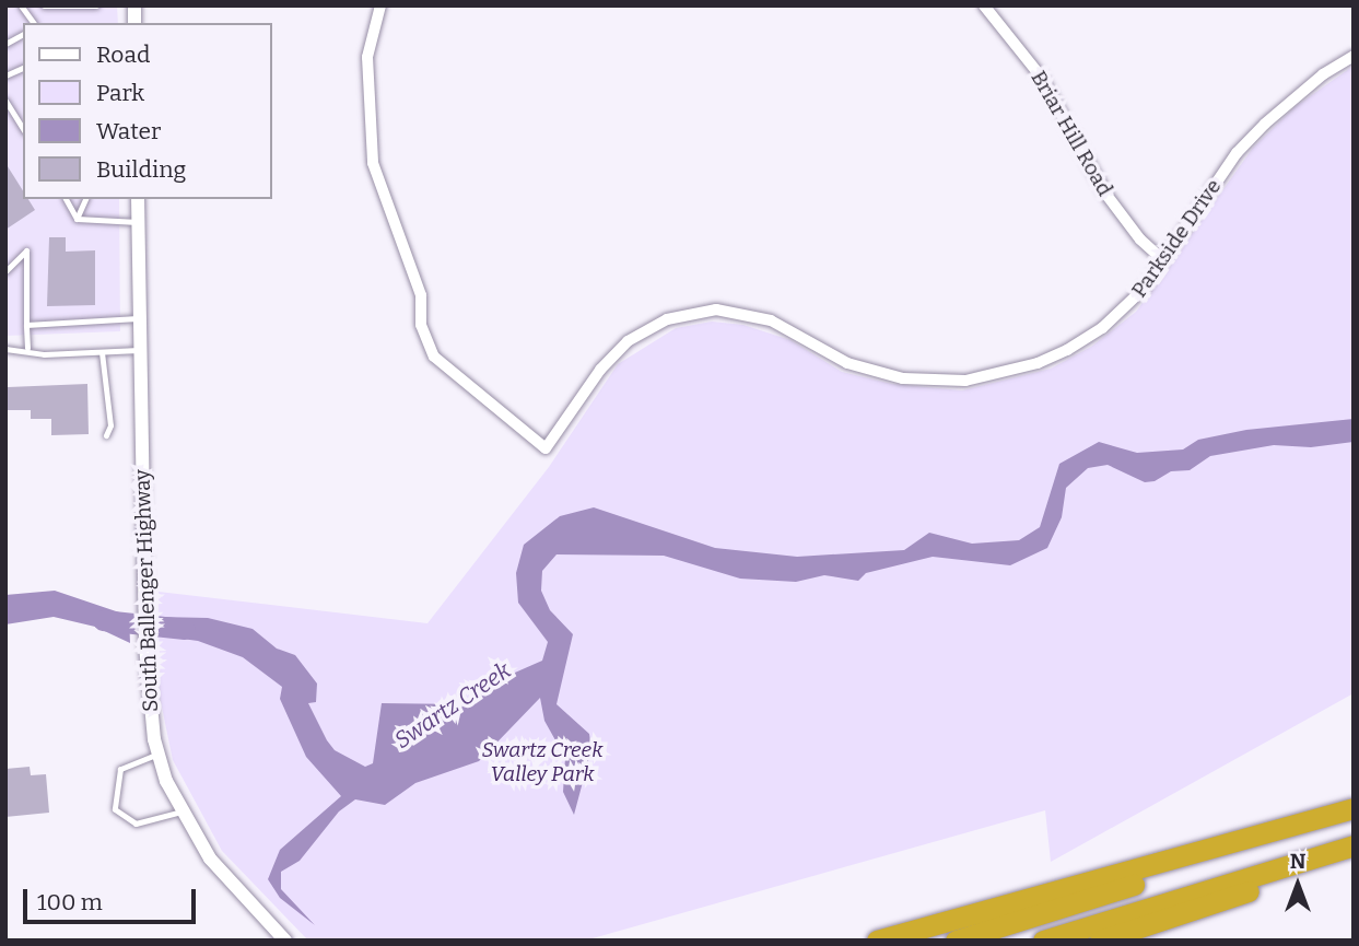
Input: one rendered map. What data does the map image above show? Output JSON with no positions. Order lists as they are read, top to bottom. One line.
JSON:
{"streets":{"street":["Briar Hill Road","Parkside Drive","South Ballenger Highway"]},"crossings":[["Briar Hill Road","Parkside Drive"]],"water":["Swartz Creek"],"parks":["Swartz Creek Valley Park"],"legend":["Road","Park","Water","Building"],"scale_bar":"100 m","north":"top"}
